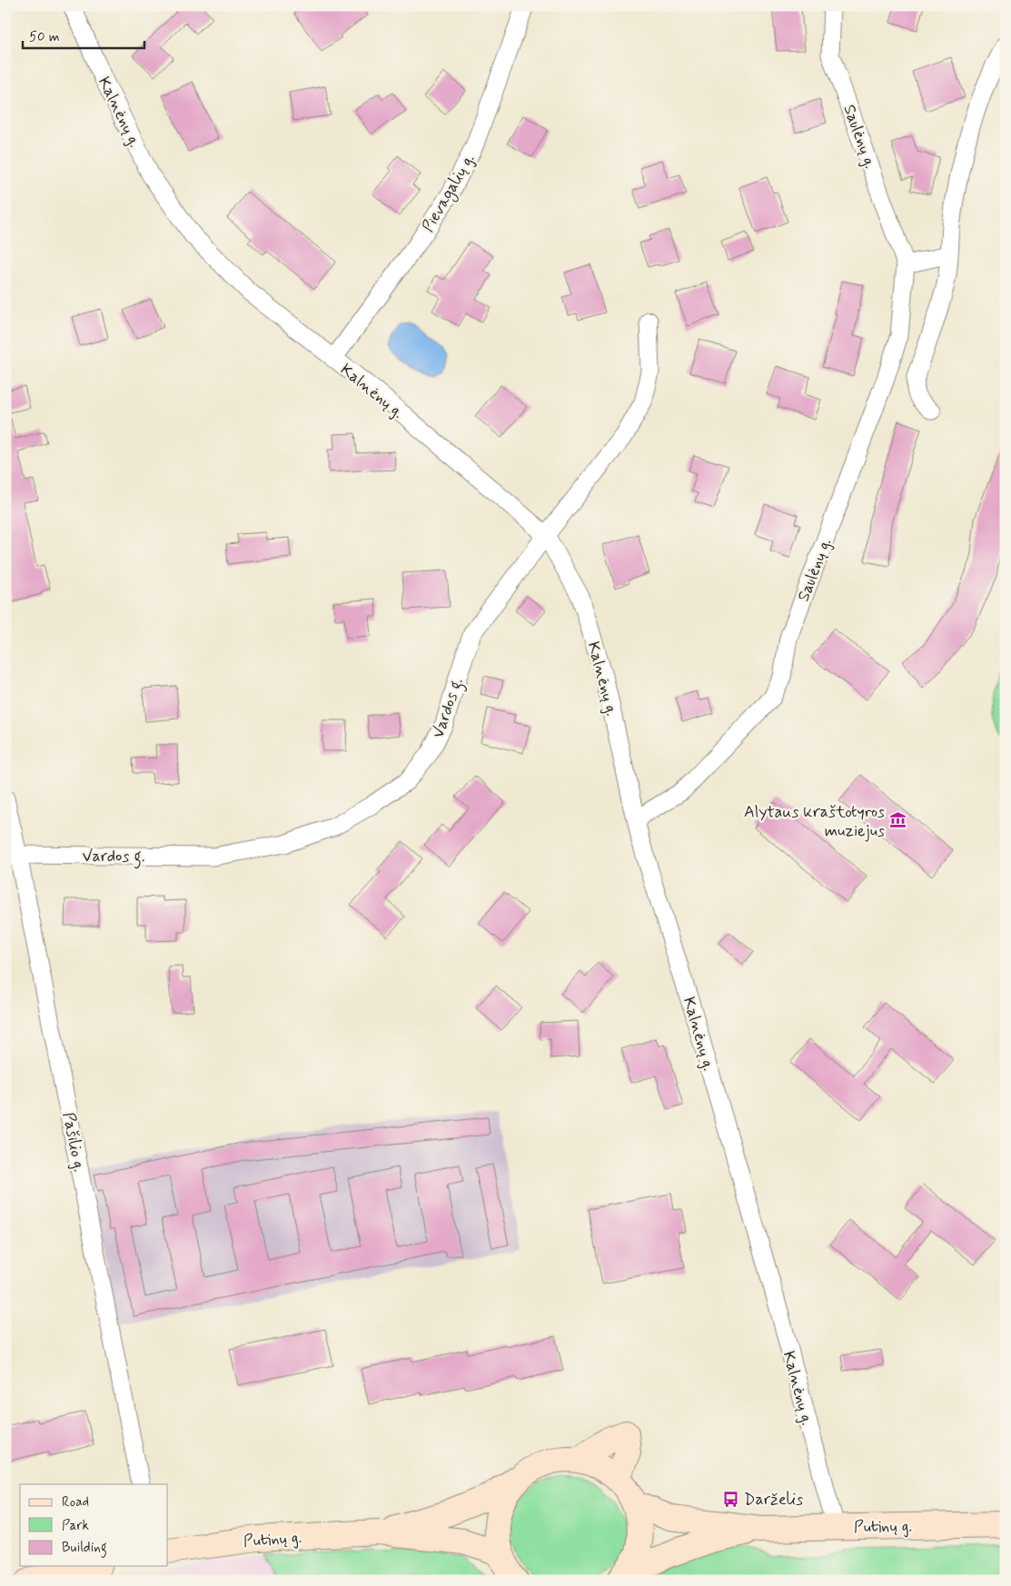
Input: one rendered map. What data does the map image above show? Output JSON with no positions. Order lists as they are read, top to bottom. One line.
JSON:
{"streets":{"main road":["Putinų g."],"street":["Kalnėnų g.","Saulėnų g.","Pievagalių g.","Vardos g.","Pašilio g."]},"crossings":[["Kalnėnų g.","Saulėnų g."],["Kalnėnų g.","Pievagalių g."],["Kalnėnų g.","Vardos g."],["Kalnėnų g.","Putinų g."],["Vardos g.","Pašilio g."]],"places":{"museum":["Alytaus kraštotyros muziejus"],"bus stop":["Darželis"]},"legend":["Road","Park","Building"],"scale_bar":"50 m"}
